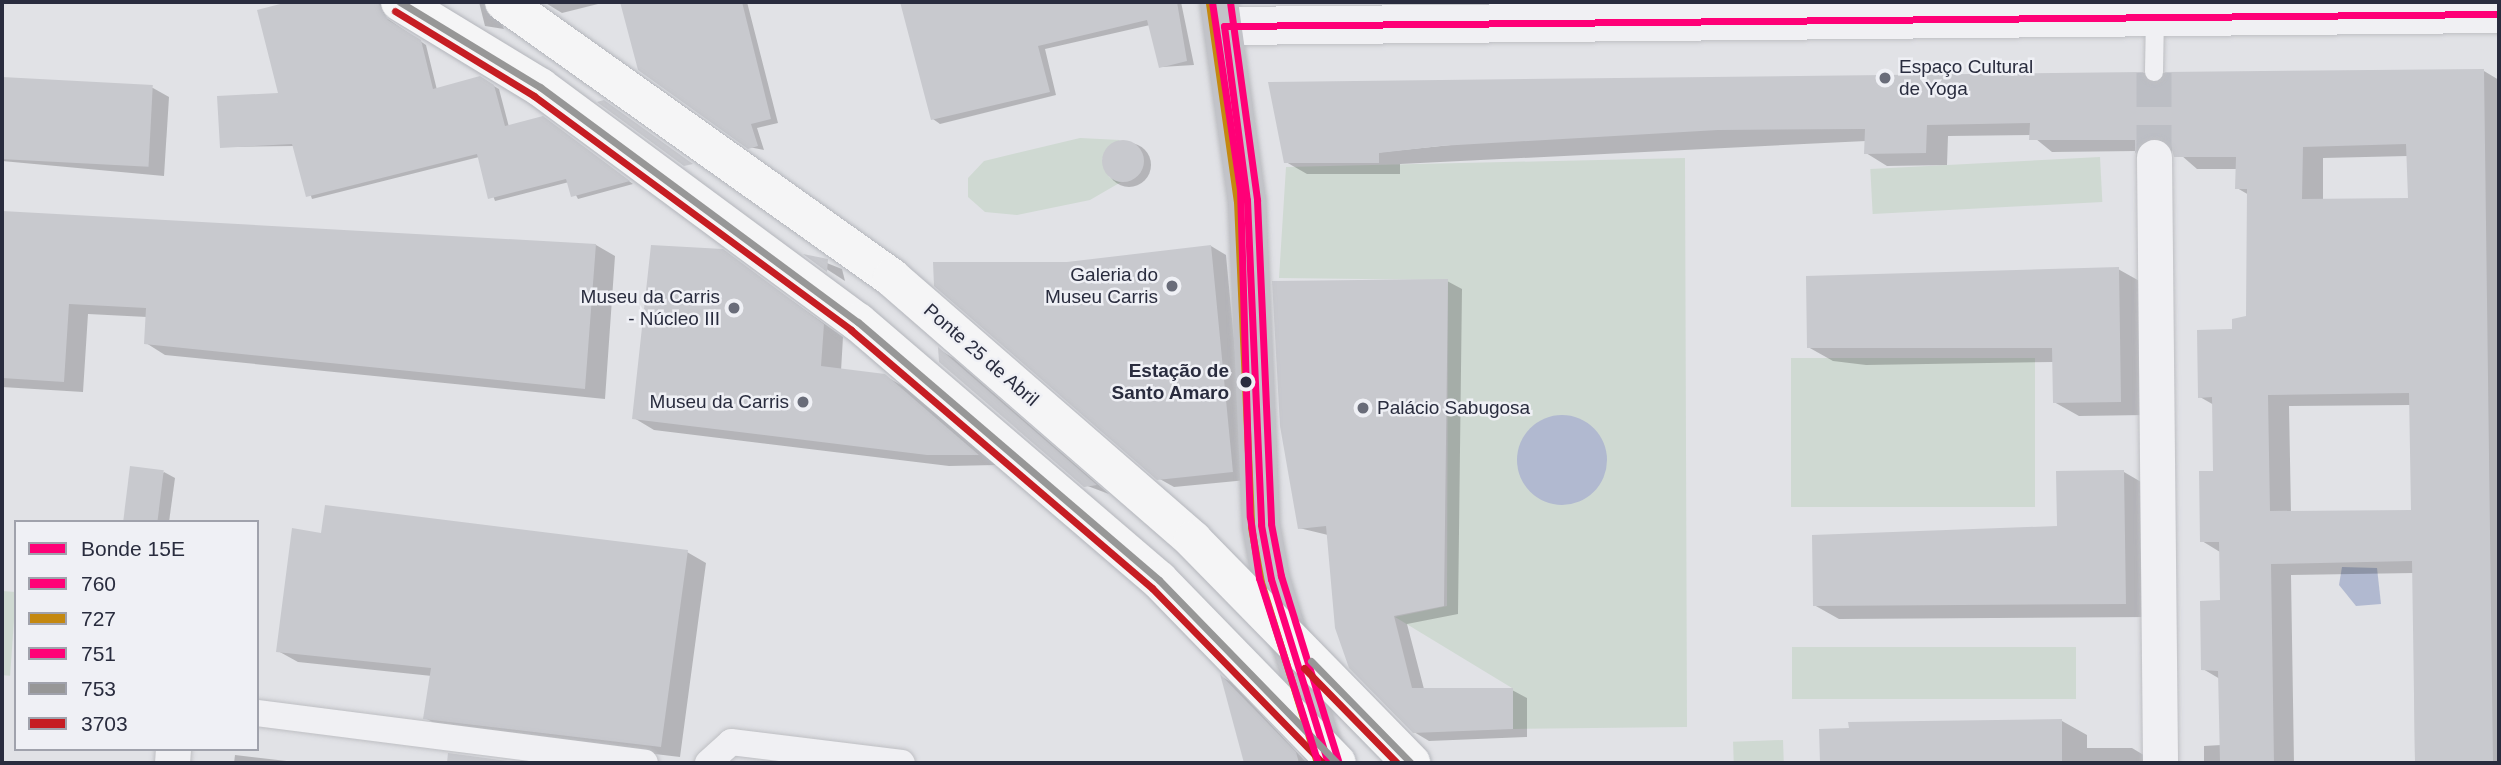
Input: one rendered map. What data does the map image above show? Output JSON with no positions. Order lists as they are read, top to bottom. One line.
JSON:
{"streets":{"highway":["Ponte 25 de Abril"]},"places":["Espaço Cultural de Yoga","Galeria do Museu Carris","Museu da Carris - Núcleo III","Estação de Santo Amaro","Museu da Carris","Palácio Sabugosa"],"lines":["tram line 15E","transit line 751","transit line 753","transit line 727","transit line 3703","transit line 760"],"legend":["Bonde 15E","760","727","751","753","3703"]}
